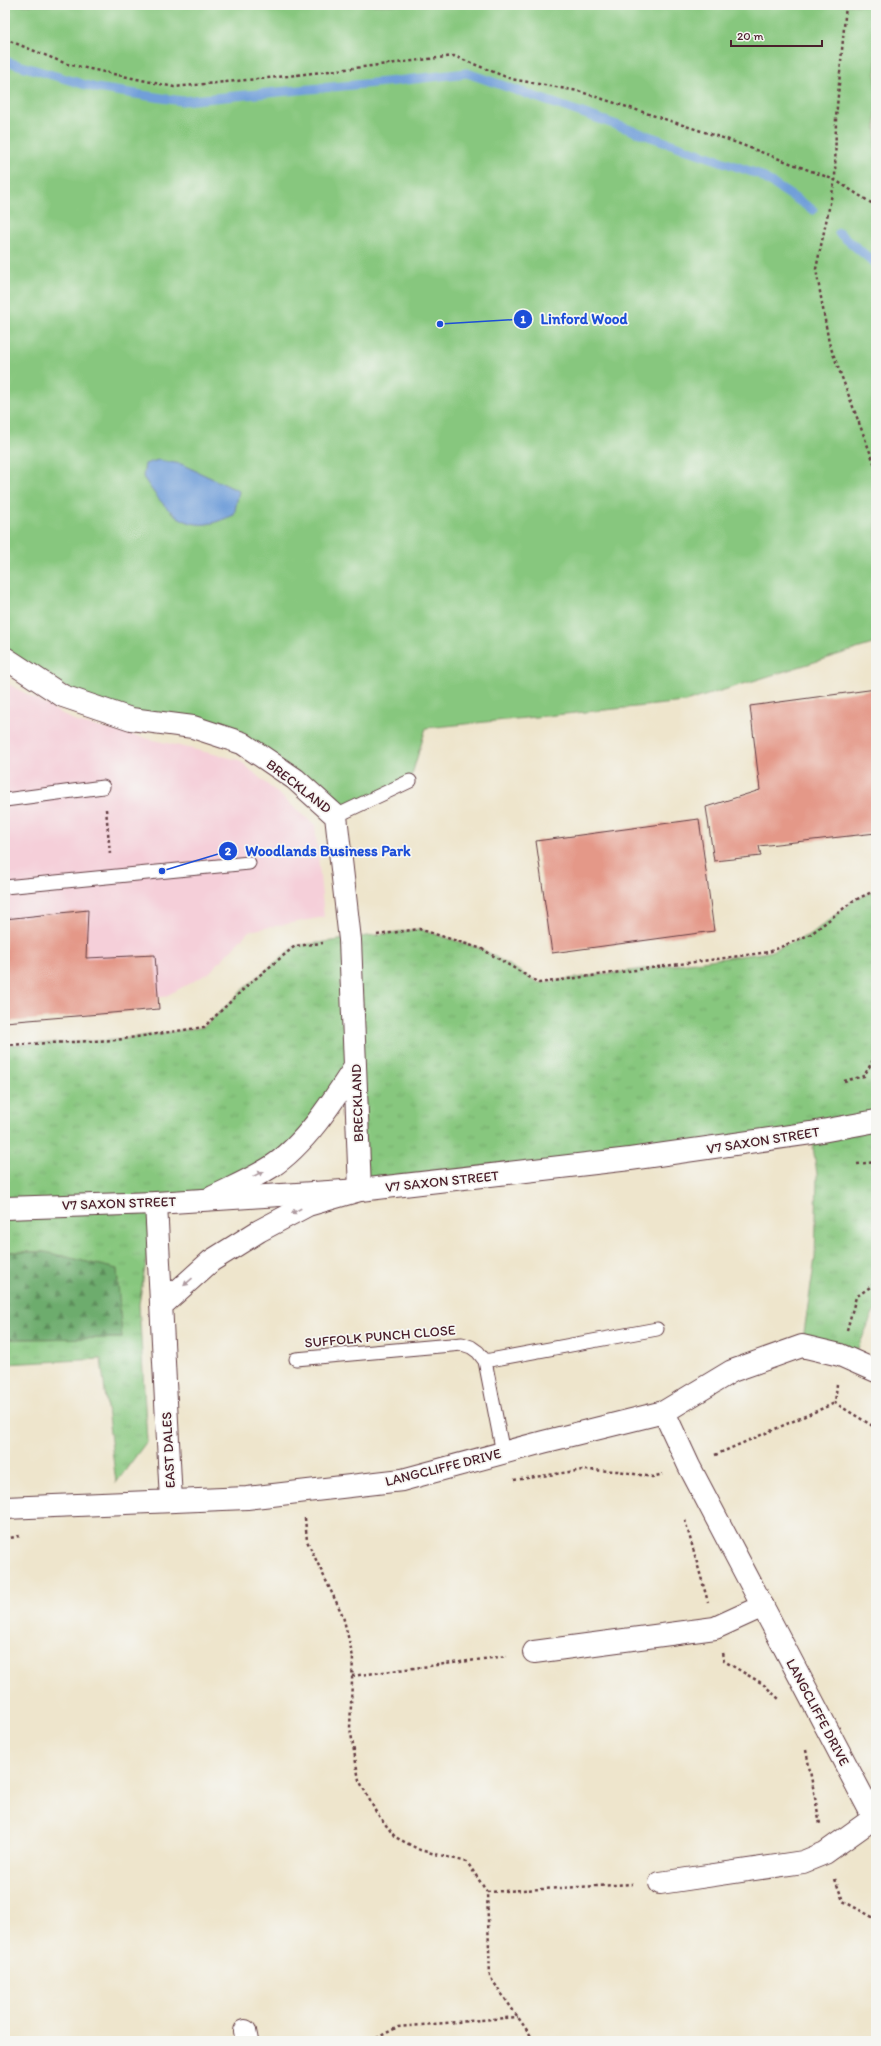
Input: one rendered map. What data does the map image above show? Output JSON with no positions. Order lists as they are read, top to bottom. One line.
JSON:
{"streets":{"street":["BRECKLAND","V7 SAXON STREET","EAST DALES","LANGCLIFFE DRIVE"],"lane":["SUFFOLK PUNCH CLOSE"]},"crossings":[["BRECKLAND","V7 SAXON STREET"],["V7 SAXON STREET","EAST DALES"],["EAST DALES","LANGCLIFFE DRIVE"]],"places":["Linford Wood","Woodlands Business Park"],"scale_bar":"20 m"}
